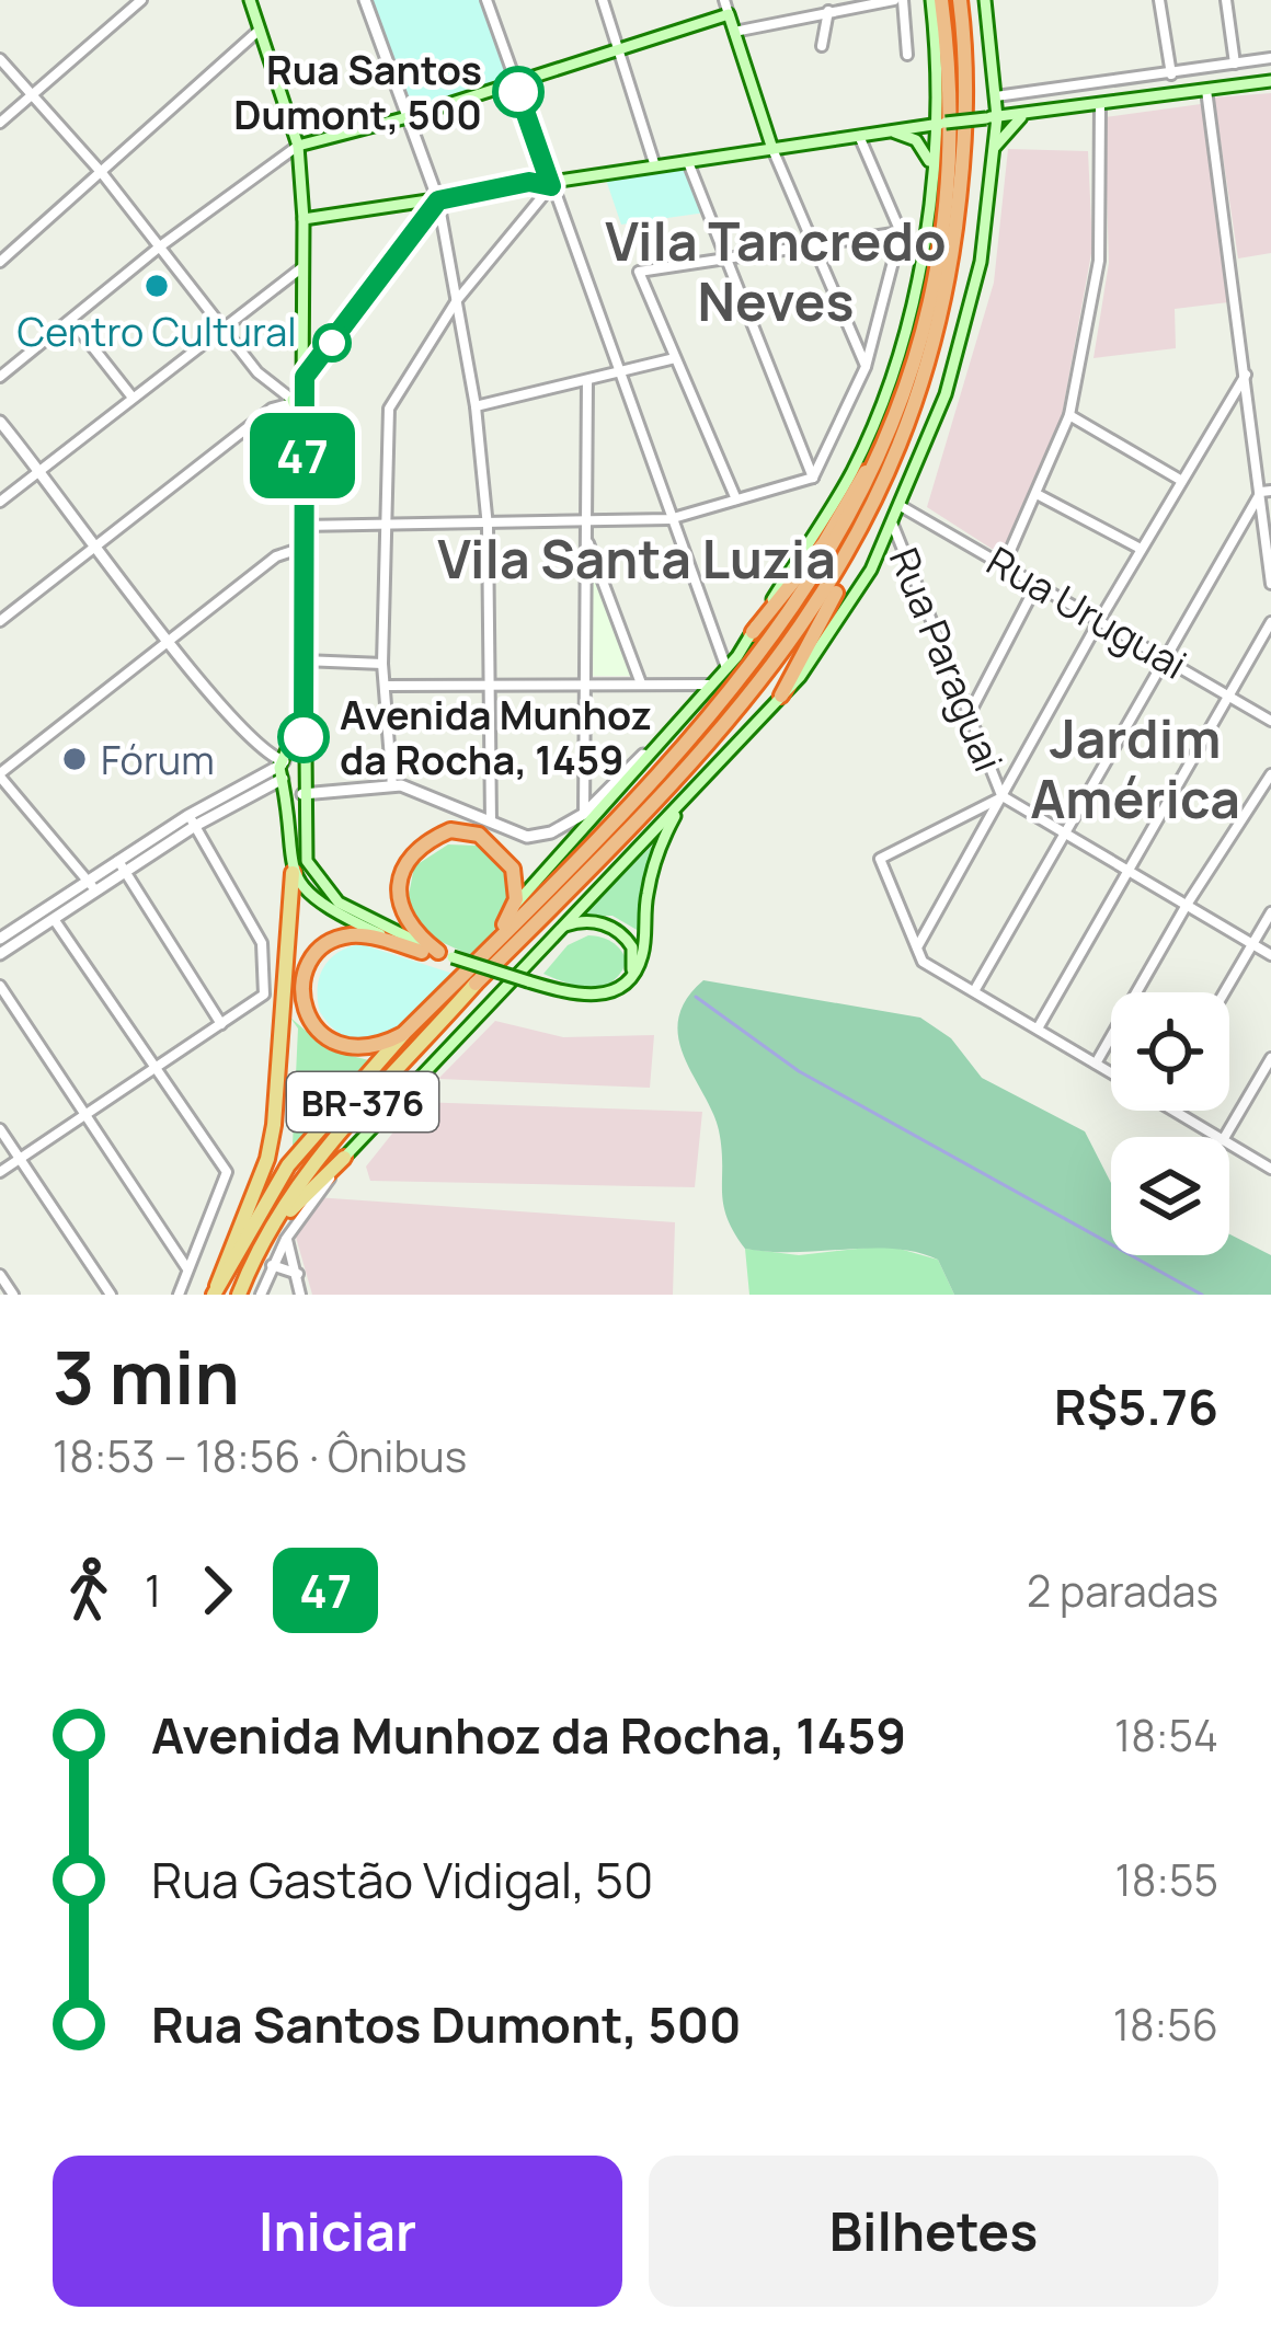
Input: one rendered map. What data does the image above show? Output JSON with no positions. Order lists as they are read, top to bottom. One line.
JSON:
{"streets":{"highway":["BR-376"],"street":["Rua Uruguai","Rua Paraguai"]},"districts":["Vila Tancredo Neves","Vila Santa Luzia","Jardim América"],"places":["Rua Santos Dumont, 500","Centro Cultural","Avenida Munhoz da Rocha, 1459","Fórum"],"lines":["bus line 47"],"page":{"on_map":"47","heading":["3 min","18:53 – 18:56 · Ônibus","R$5.76"],"legs":["1","47","2 paradas"],"list":[{"name":"Avenida Munhoz da Rocha, 1459","value":"18:54"},{"name":"Rua Gastão Vidigal, 50","value":"18:55"},{"name":"Rua Santos Dumont, 500","value":"18:56"}],"buttons":["Iniciar","Bilhetes"]}}
